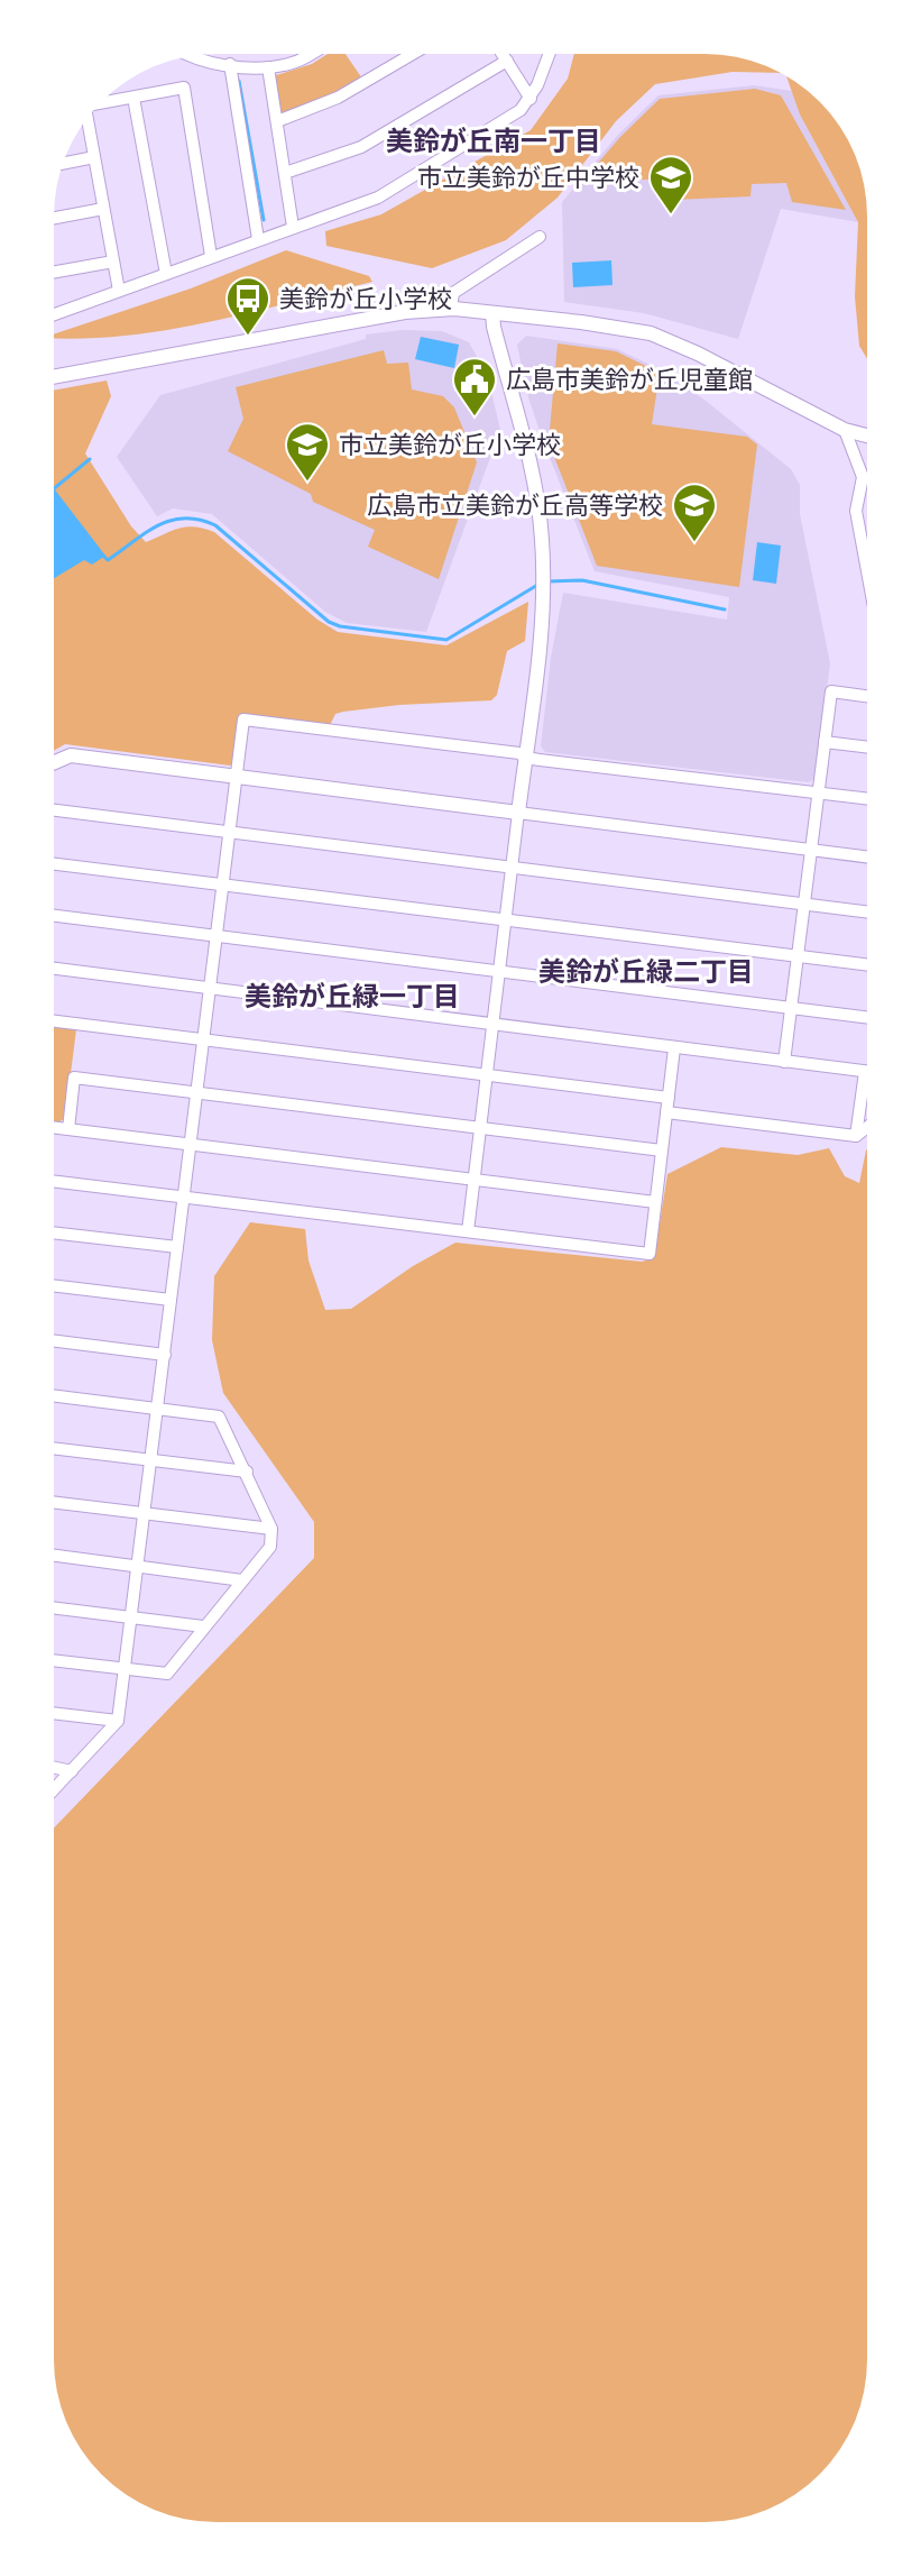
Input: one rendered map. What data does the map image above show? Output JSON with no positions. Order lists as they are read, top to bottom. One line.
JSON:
{"districts":["美鈴が丘南一丁目","美鈴が丘緑二丁目","美鈴が丘緑一丁目"],"places":{"school or university":["市立美鈴が丘中学校","市立美鈴が丘小学校","広島市立美鈴が丘高等学校"],"bus stop":["美鈴が丘小学校"],"public building":["広島市美鈴が丘児童館"]}}
